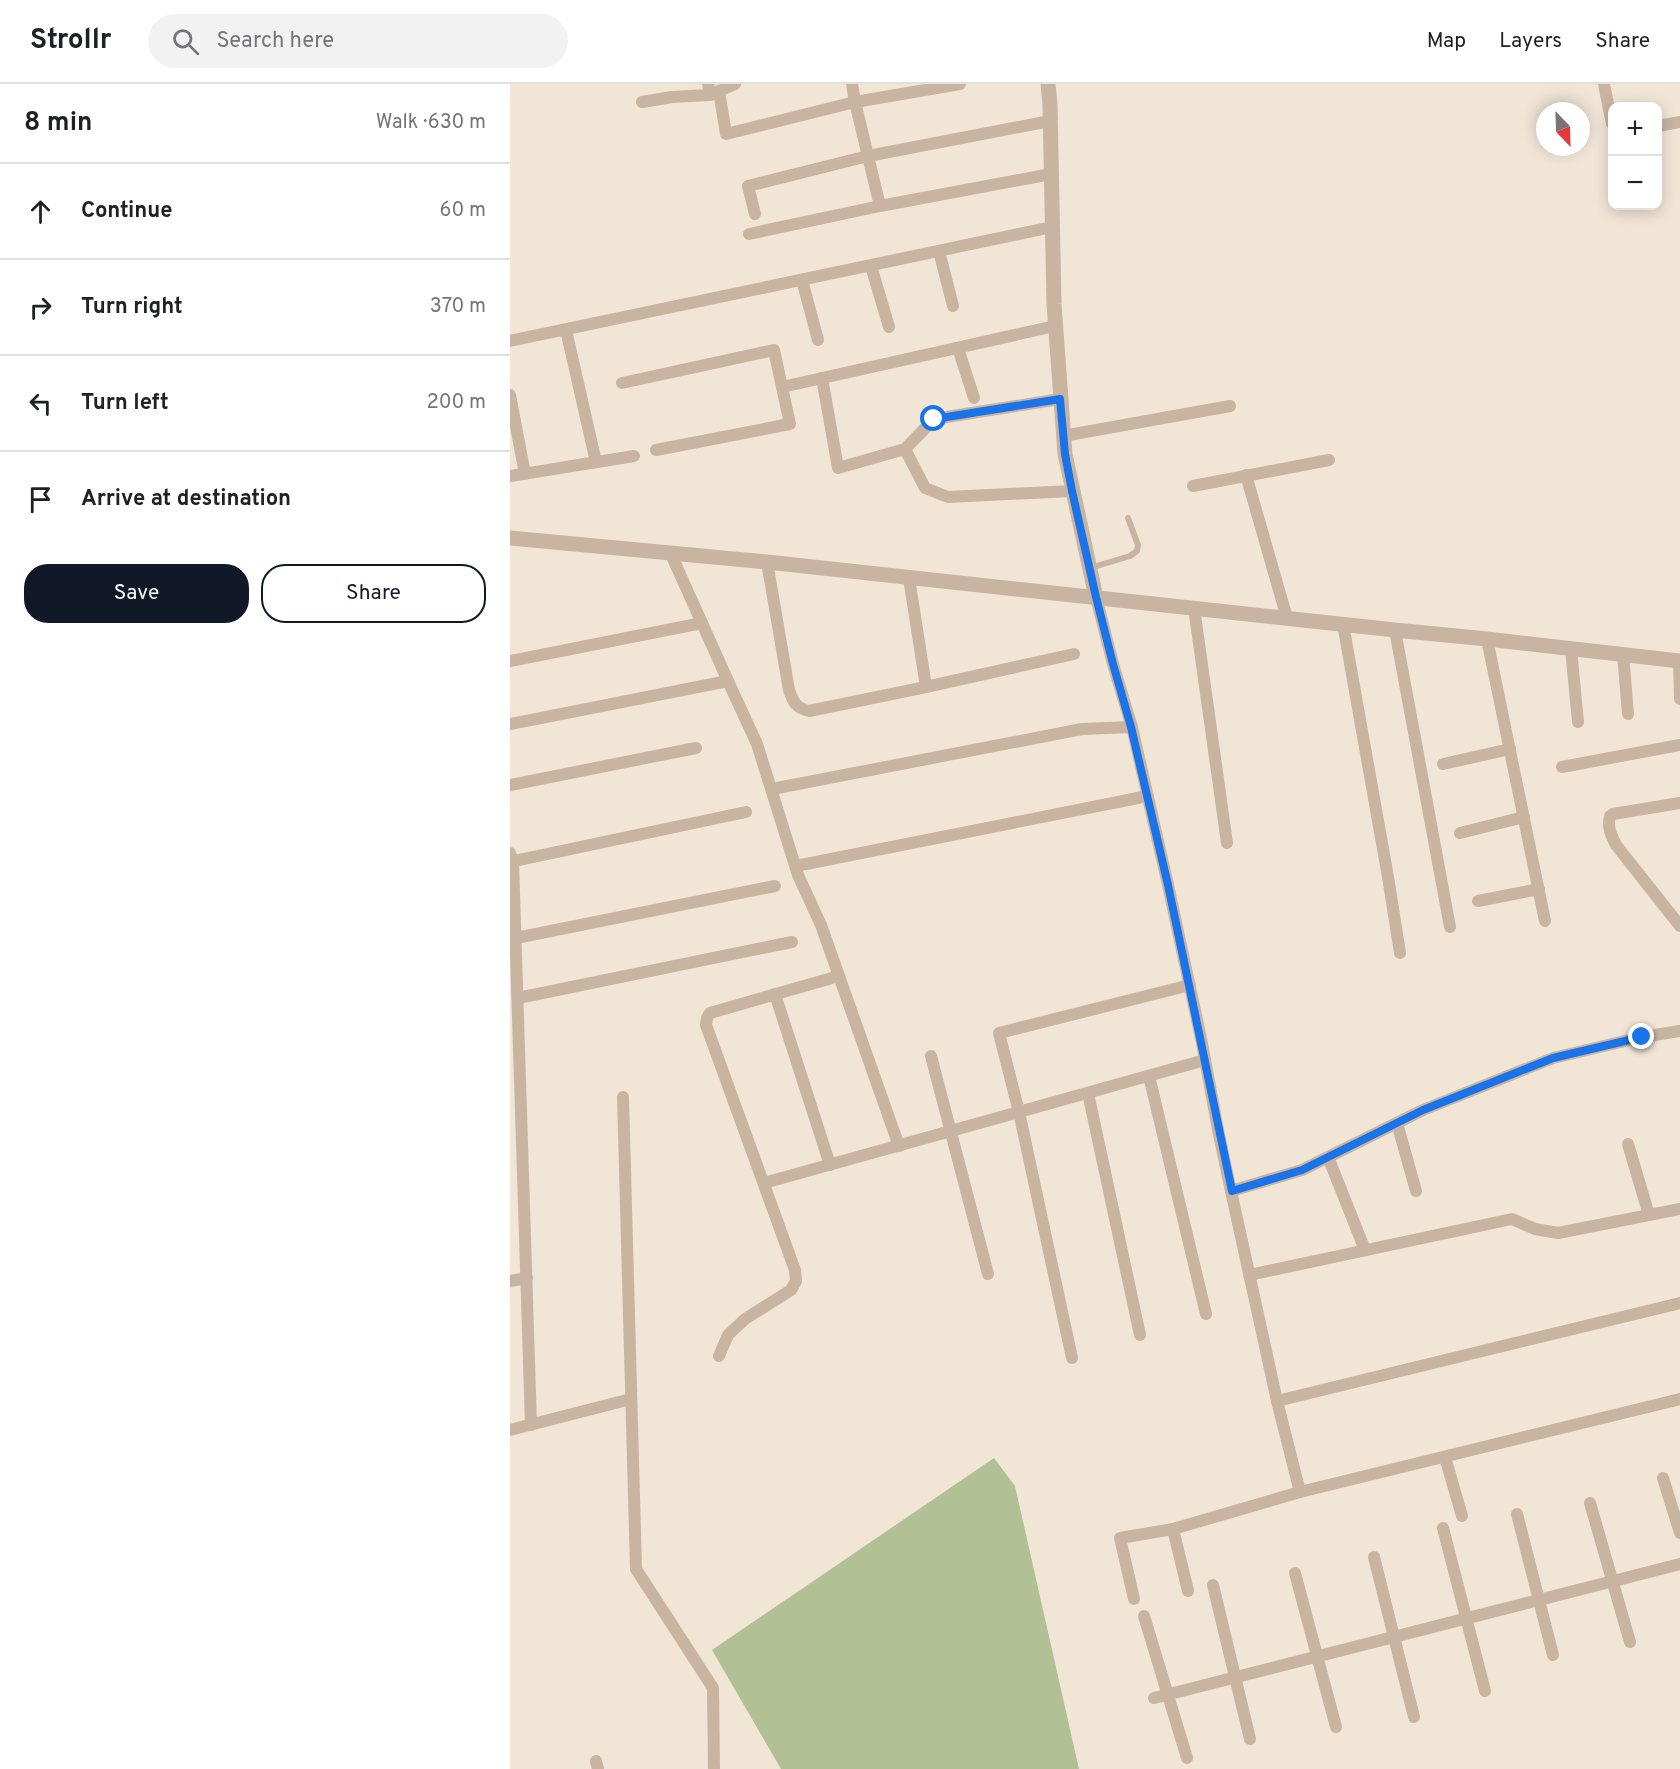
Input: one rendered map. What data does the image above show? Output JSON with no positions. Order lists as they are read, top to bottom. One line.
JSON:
{"north":"bottom right","page":{"header":"Strollr","search":"Search here","nav":["Map","Layers","Share"],"heading":["8 min","Walk · 630 m"],"map_buttons":["+","−"],"list":[["Continue","60 m"],["Turn right","370 m"],["Turn left","200 m"],"Arrive at destination"],"buttons":["Save","Share"]}}
